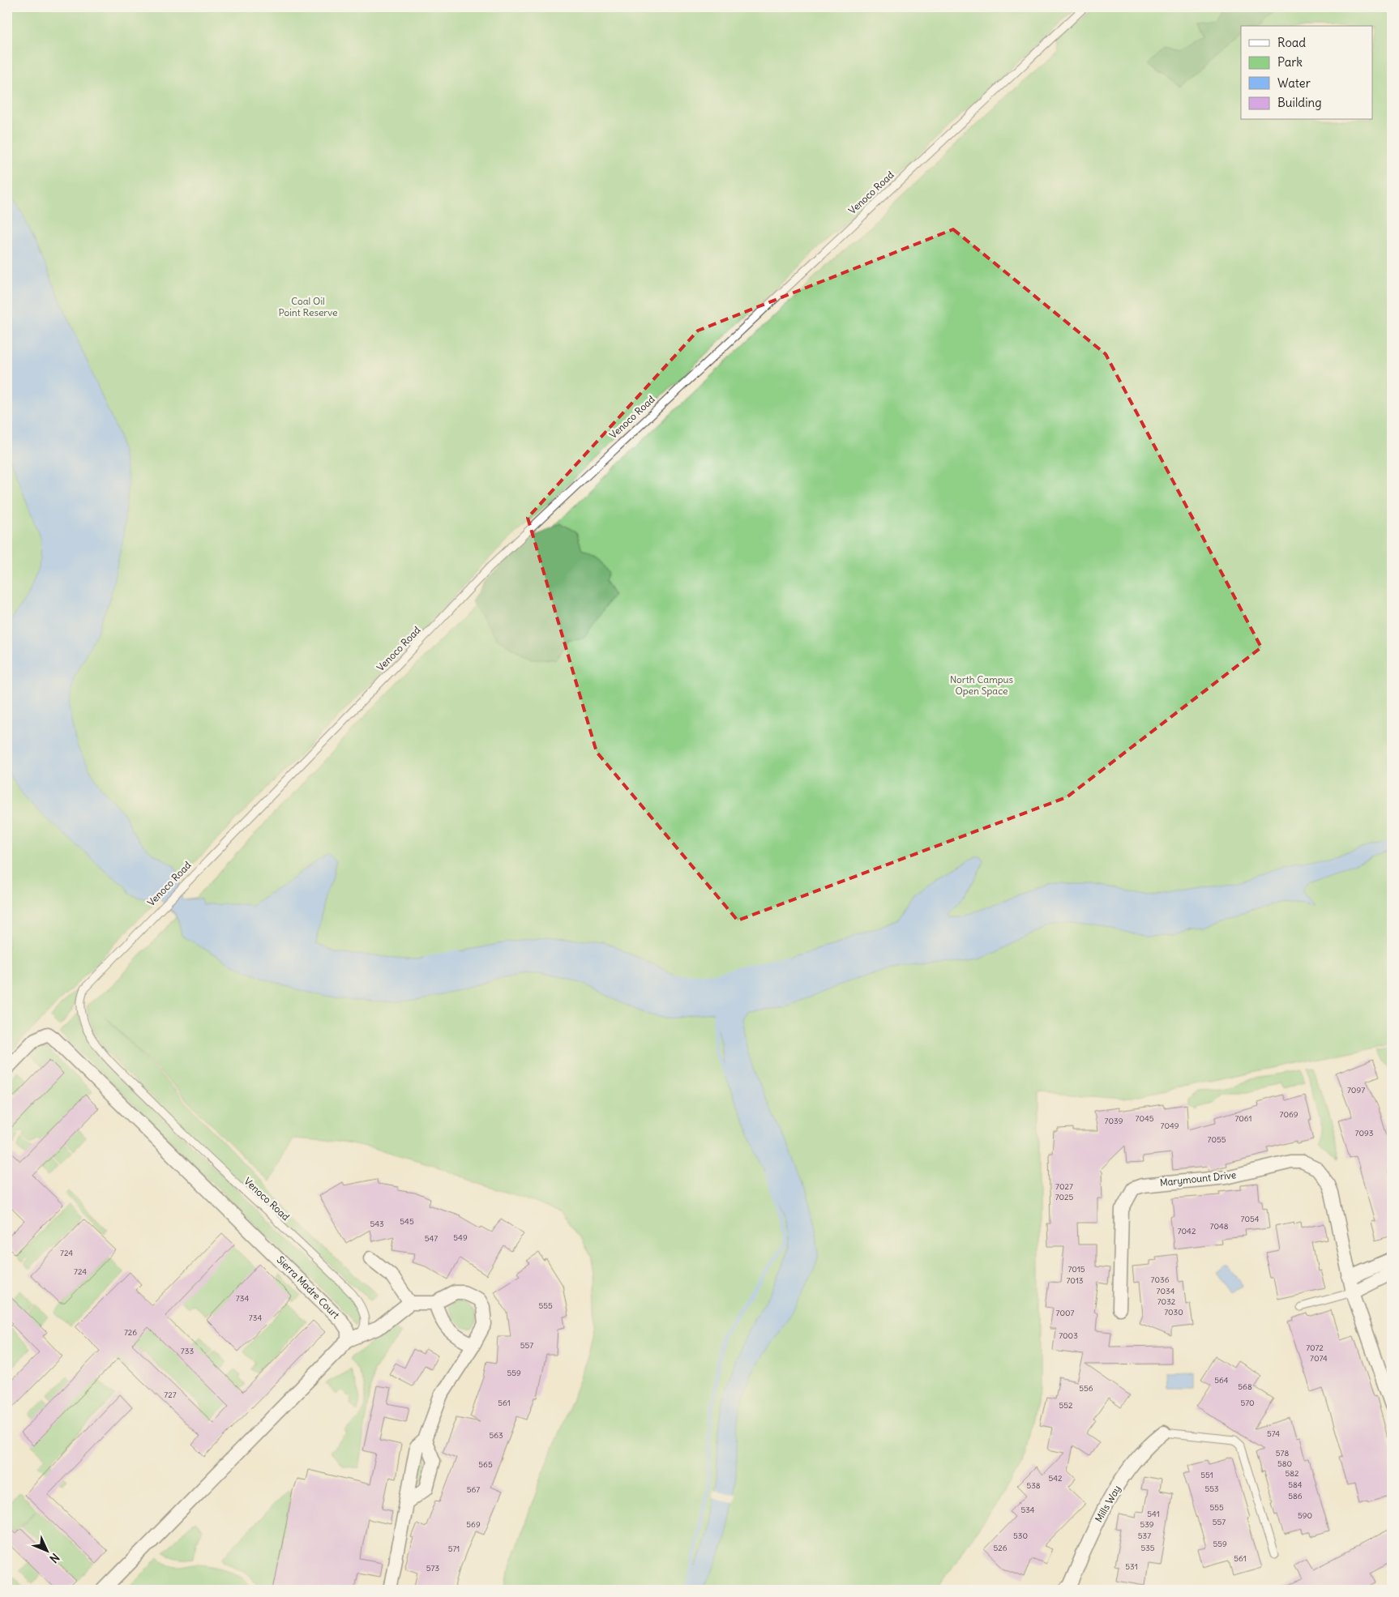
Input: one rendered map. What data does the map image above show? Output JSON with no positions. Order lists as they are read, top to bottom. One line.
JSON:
{"streets":{"street":["Marymount Drive","Sierra Madre Court","Mills Way"],"lane":["Venoco Road"]},"crossings":[["Venoco Road","Sierra Madre Court"]],"parks":["Coal Oil Point Reserve","North Campus Open Space"],"house_numbers":["7097","7069","7045","7061","7039","7049","7093","7055","7027","7025","7054","545","543","7048","7042","549","547","724","7015","724","7036","7013","7034","734","7032","555","7030","7007","734","726","7003","557","7072","733","7074","559","564","568","556","727","561","570","552","574","563","578","580","565","582","551","542","584","538","553","567","586","555","534","541","590","557","569","539","530","537","559","526","535","571","561","531","573"],"legend":["Road","Park","Water","Building"],"north":"bottom right"}
